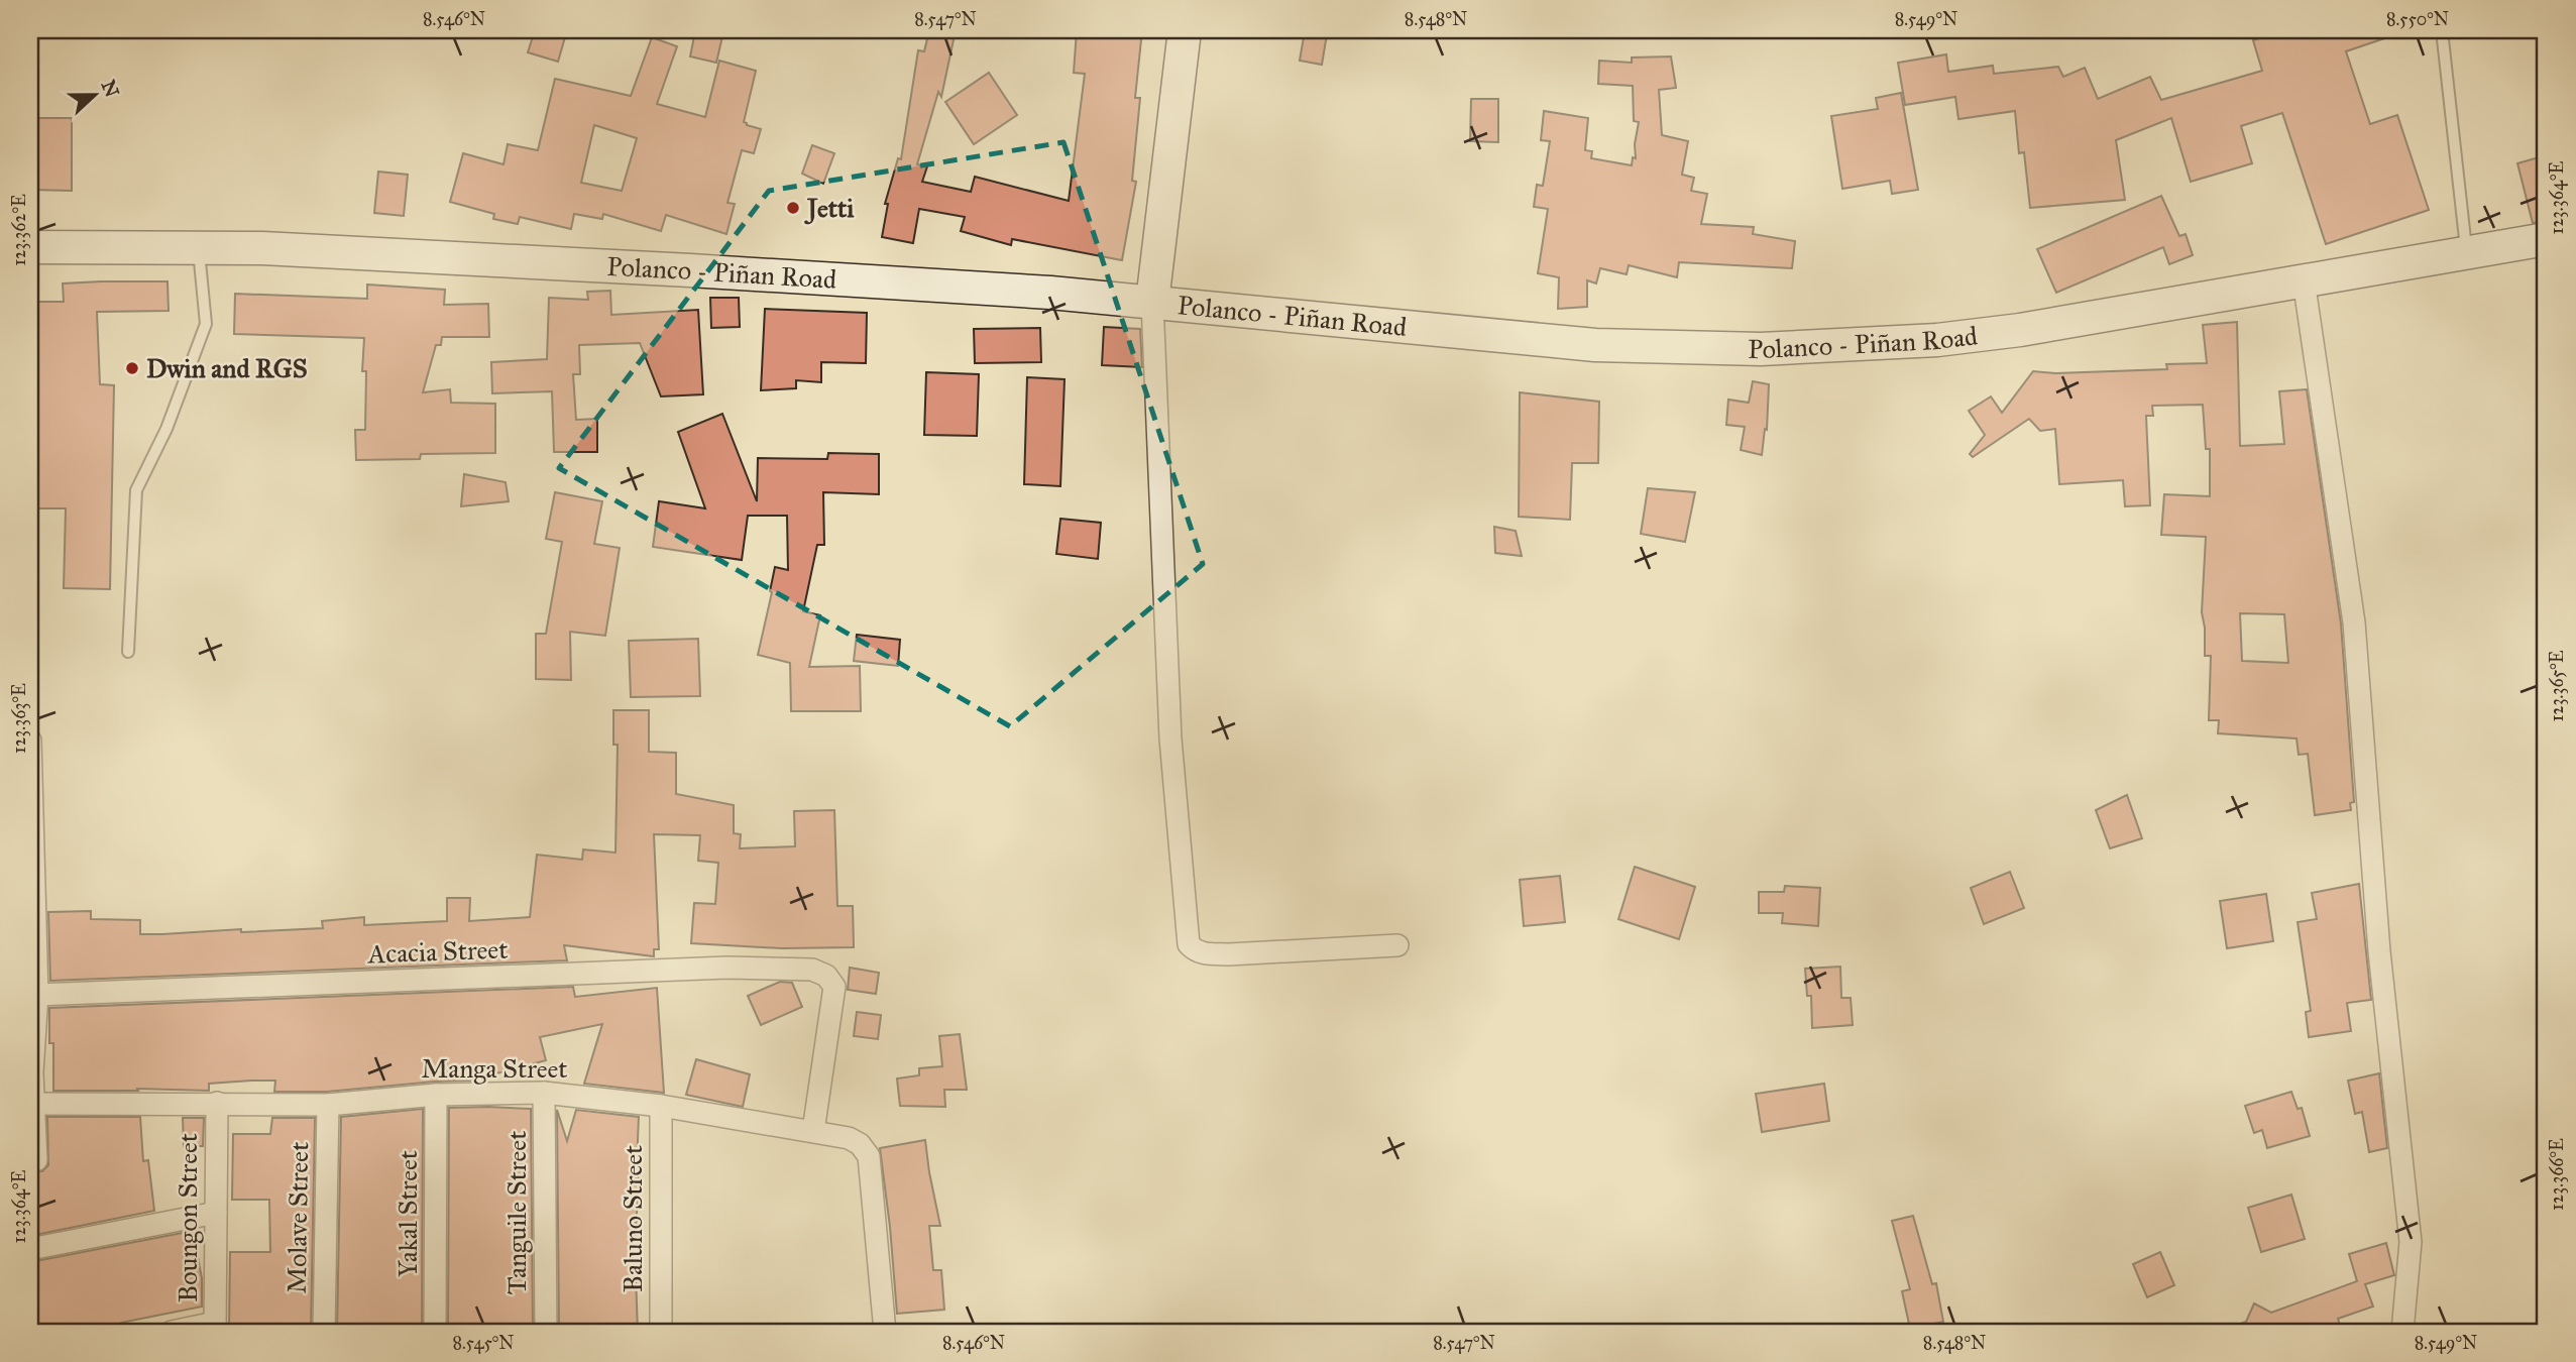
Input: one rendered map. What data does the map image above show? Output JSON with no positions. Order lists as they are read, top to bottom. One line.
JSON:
{"streets":{"main road":["Polanco - Piñan Road"],"street":["Acacia Street","Manga Street","Tanguile Street","Yakal Street","Boungon Street","Molave Street","Baluno Street"]},"crossings":[["Acacia Street","Manga Street"],["Manga Street","Tanguile Street"],["Manga Street","Yakal Street"],["Manga Street","Boungon Street"],["Manga Street","Molave Street"],["Manga Street","Baluno Street"]],"places":["Jetti","Dwin and RGS"],"north":"right","coordinates":["8.546°N","8.547°N","8.548°N","8.549°N","8.550°N","123.364°E","123.362°E","123.365°E","123.363°E","123.366°E","8.545°N"]}
